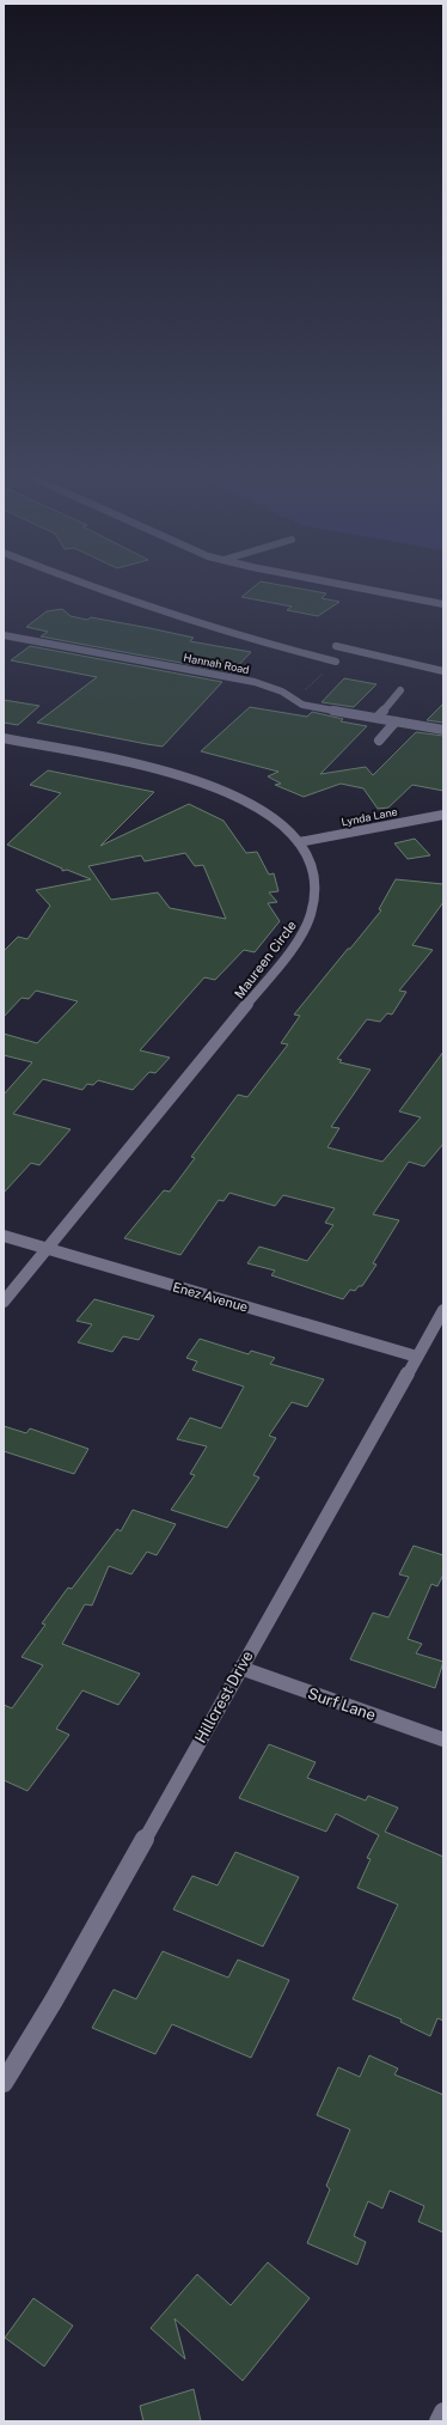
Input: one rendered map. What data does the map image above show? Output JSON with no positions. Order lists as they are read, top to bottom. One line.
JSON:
{"streets":{"street":["Hannah Road","Lynda Lane","Maureen Circle","Enez Avenue","Hillcrest Drive","Surf Lane"]},"crossings":[["Lynda Lane","Maureen Circle"],["Maureen Circle","Enez Avenue"],["Enez Avenue","Hillcrest Drive"],["Hillcrest Drive","Surf Lane"]]}
